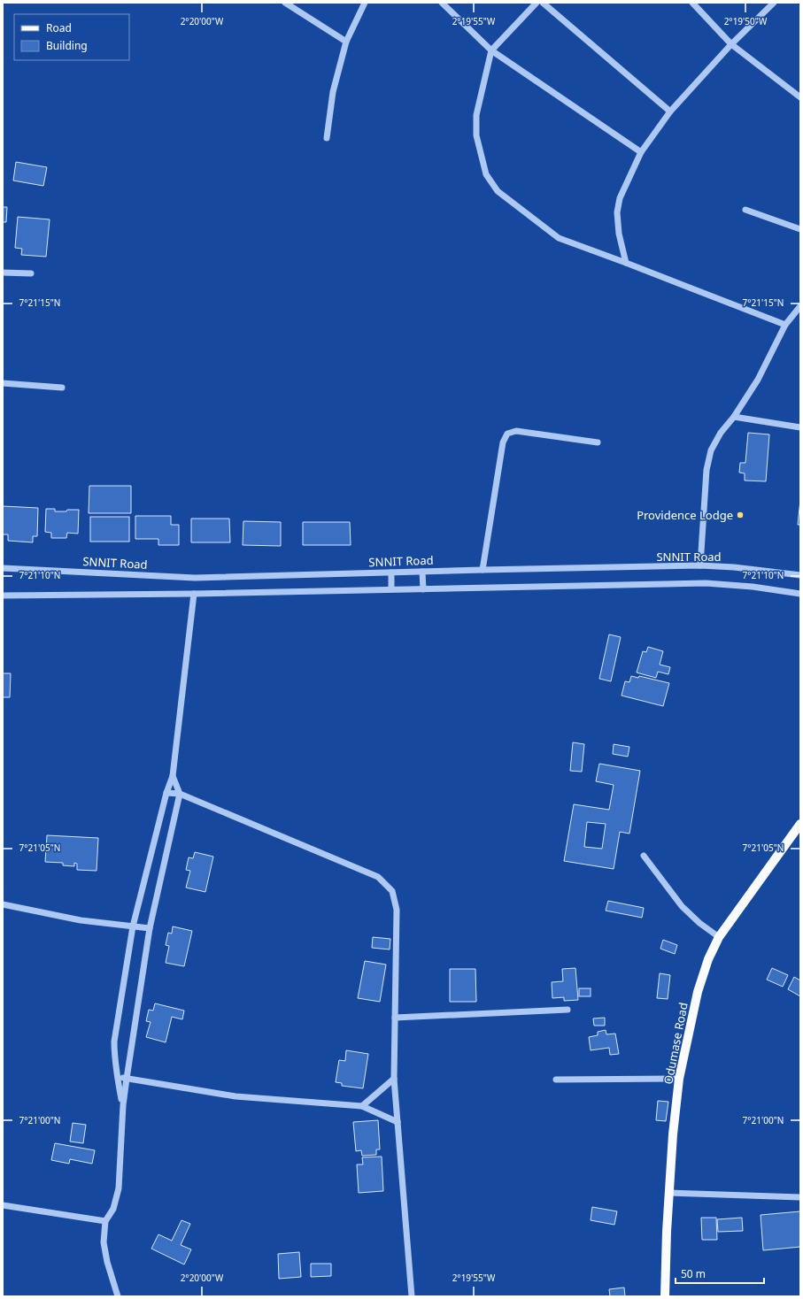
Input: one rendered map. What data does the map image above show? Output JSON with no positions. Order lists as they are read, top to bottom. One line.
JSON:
{"streets":{"main road":["Odumase Road"],"street":["SNNIT Road"]},"places":["Providence Lodge"],"legend":["Road","Building"],"scale_bar":"50 m","coordinates":["2°20'00\"W","2°19'55\"W","2°19'50\"W","7°21'15\"N","7°21'10\"N","7°21'05\"N","7°21'00\"N"]}
